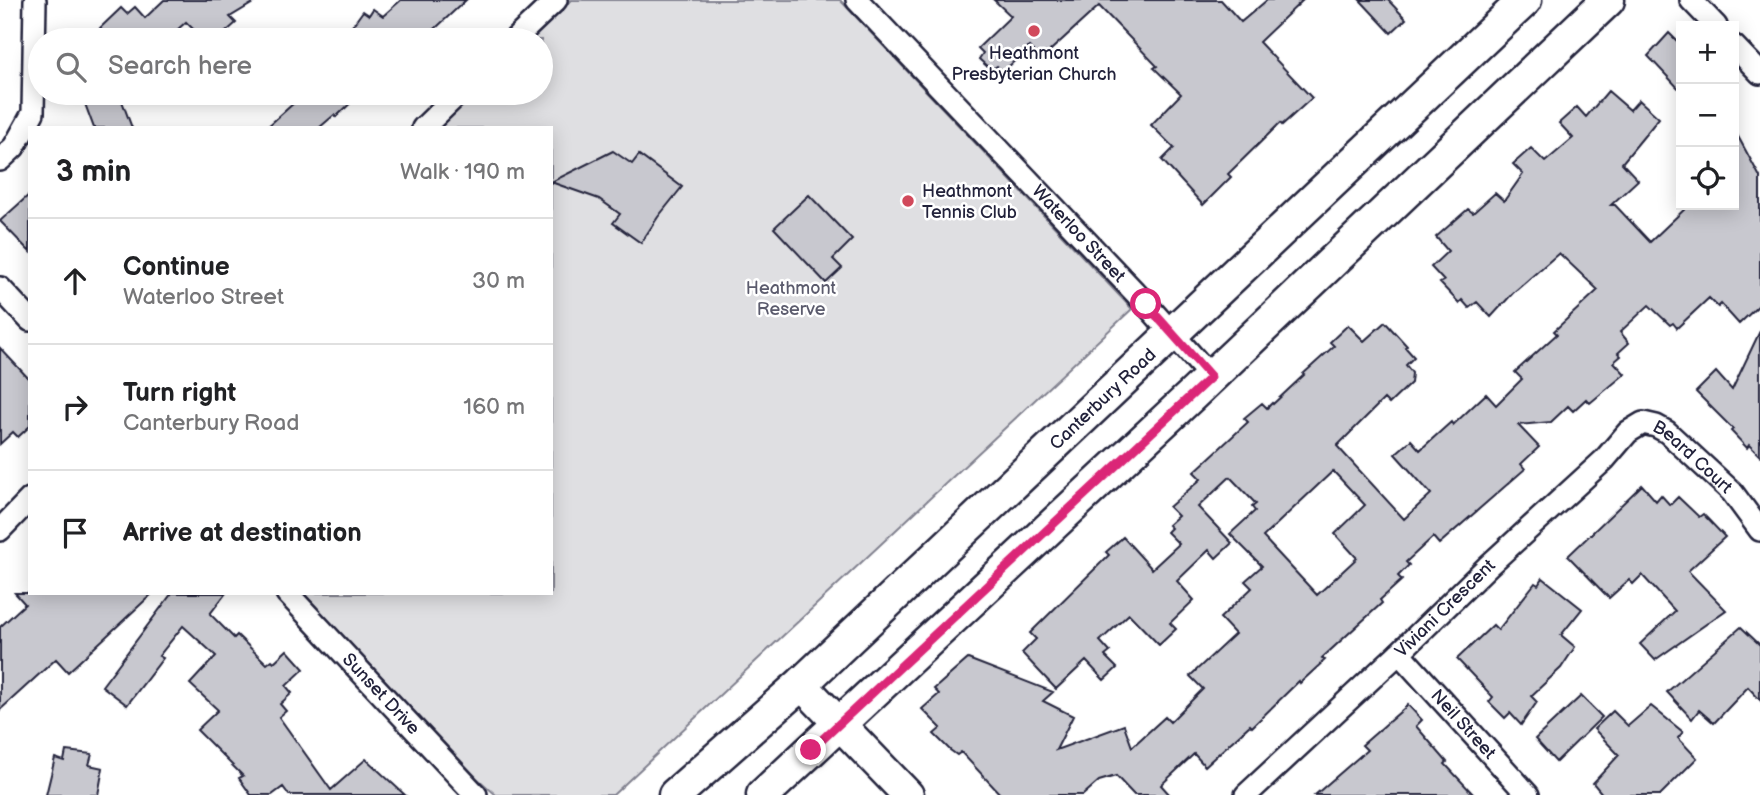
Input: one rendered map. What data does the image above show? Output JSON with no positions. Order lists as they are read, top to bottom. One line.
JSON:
{"streets":{"main road":["Canterbury Road"],"street":["Waterloo Street","Beard Court","Viviani Crescent","Sunset Drive","Neil Street"]},"crossings":[["Waterloo Street","Canterbury Road"],["Beard Court","Viviani Crescent"],["Viviani Crescent","Neil Street"]],"parks":["Heathmont Reserve"],"places":["Heathmont Presbyterian Church","Heathmont Tennis Club"],"page":{"map_buttons":["+","−"],"search":"Search here","heading":["3 min","Walk · 190 m"],"list":[["Continue","Waterloo Street","30 m"],["Turn right","Canterbury Road","160 m"],"Arrive at destination"]}}
